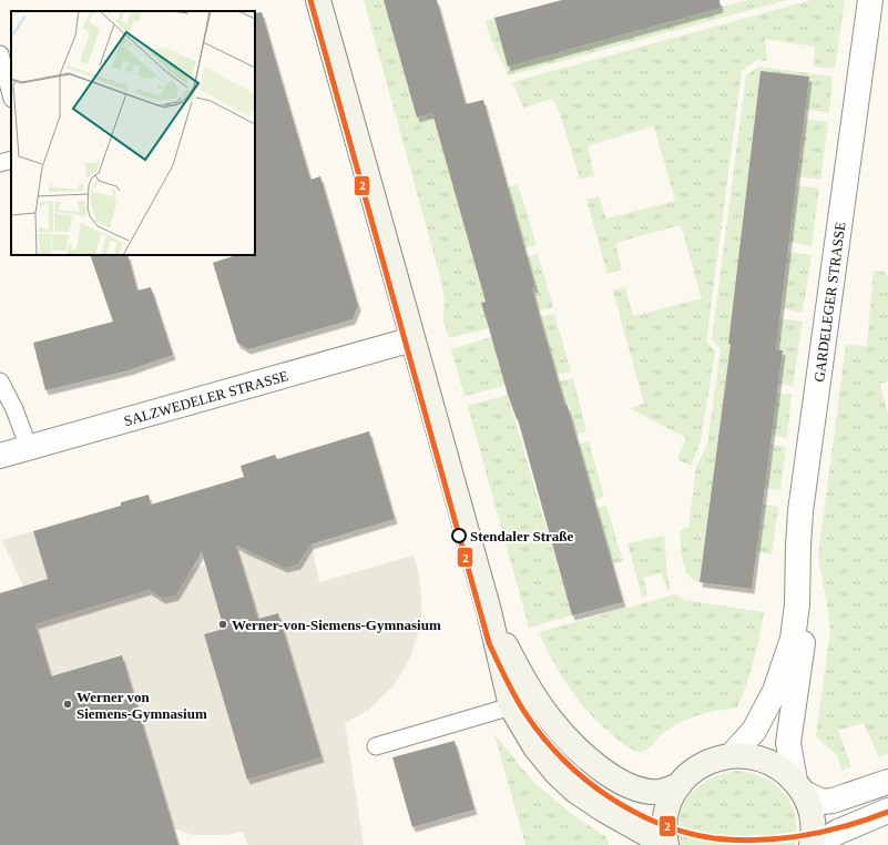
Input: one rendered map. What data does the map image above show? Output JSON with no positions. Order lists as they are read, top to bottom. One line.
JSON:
{"streets":{"street":["GARDELEGER STRASSE","SALZWEDELER STRASSE"]},"places":["Stendaler Straße","Werner-von-Siemens-Gymnasium","Werner von Siemens-Gymnasium"],"lines":["transit line 2"]}
